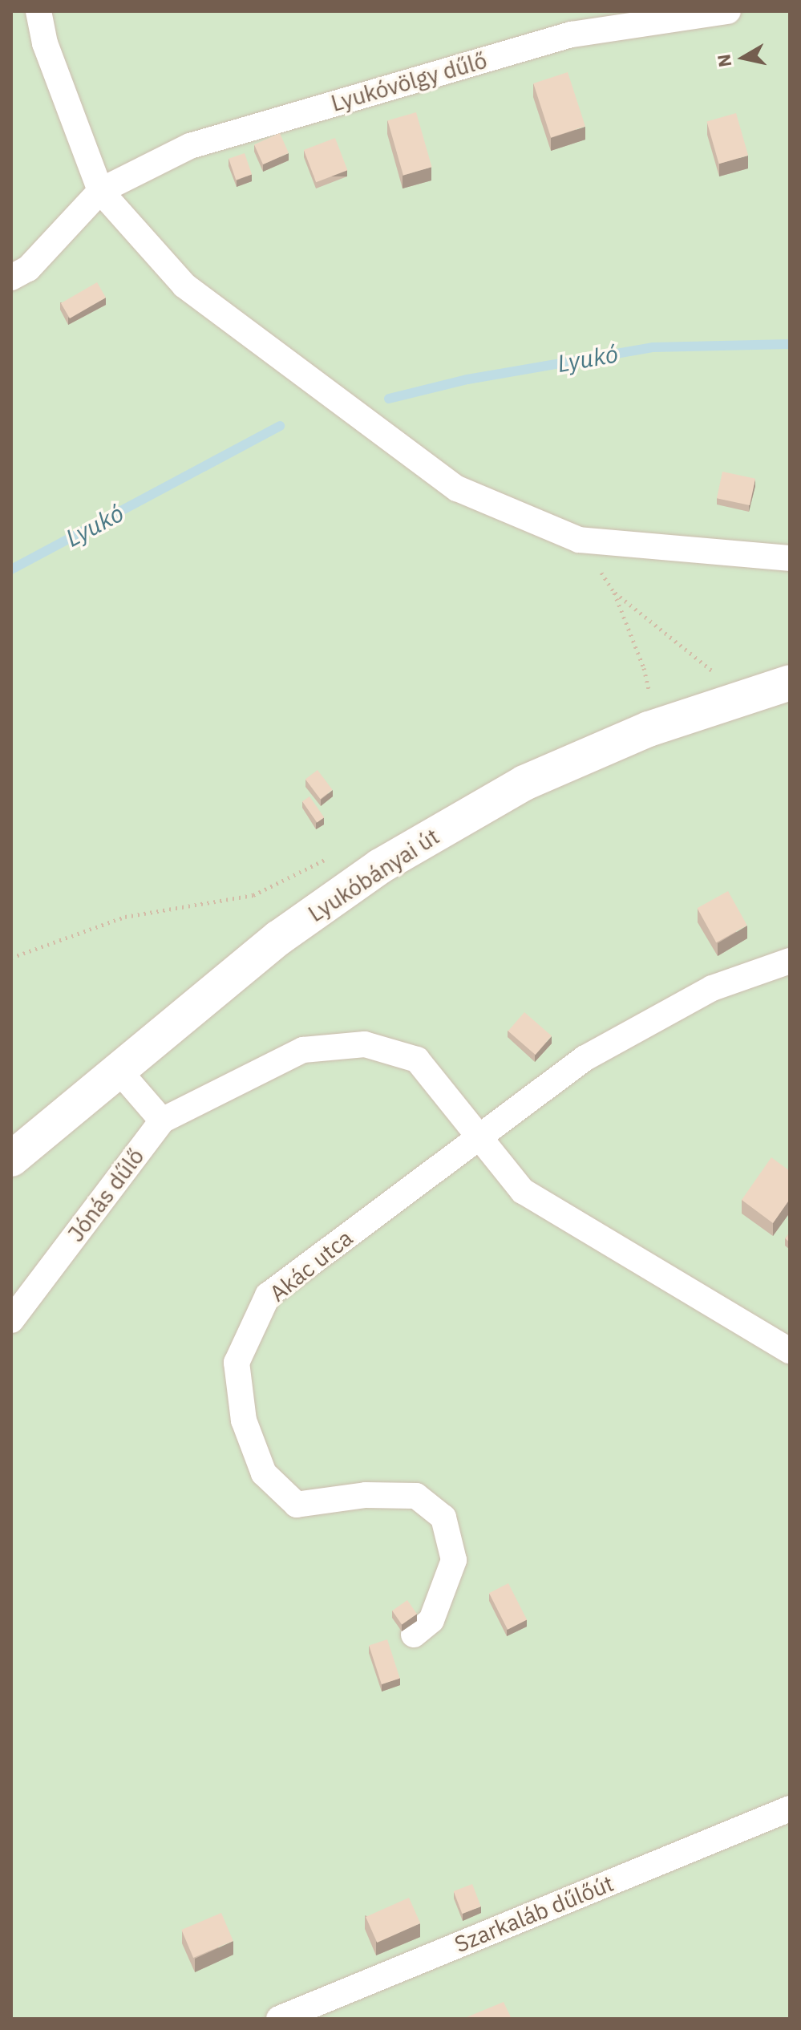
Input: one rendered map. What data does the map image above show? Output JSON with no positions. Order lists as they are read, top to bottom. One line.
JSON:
{"streets":{"main road":["Lyukóbányai út"],"street":["Lyukóvölgy dűlő","Jónás dűlő","Akác utca","Szarkaláb dűlőút"]},"water":["Lyukó"],"north":"left"}
